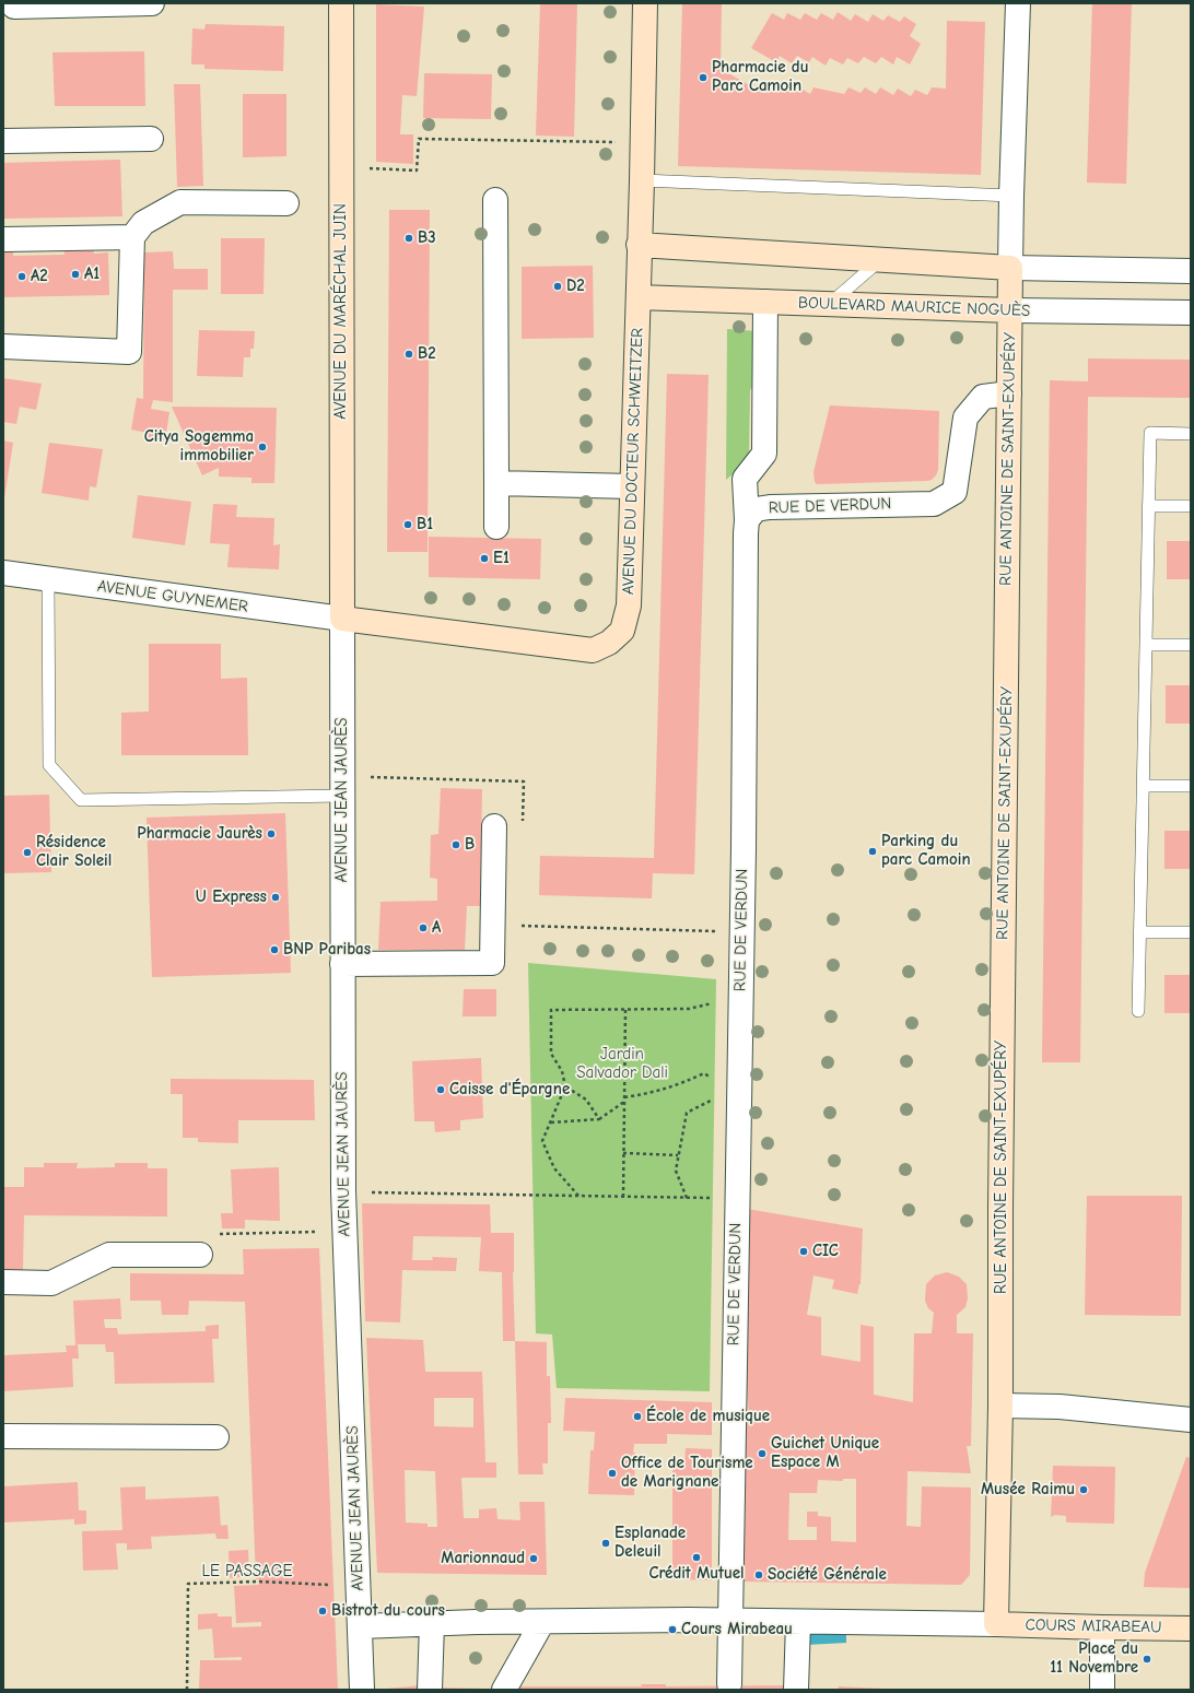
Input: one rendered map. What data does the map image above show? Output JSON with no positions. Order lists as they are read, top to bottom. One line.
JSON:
{"streets":{"main road":["BOULEVARD MAURICE NOGUÈS","AVENUE DU MARÉCHAL JUIN","RUE ANTOINE DE SAINT-EXUPÉRY","AVENUE DU DOCTEUR SCHWEITZER","COURS MIRABEAU"],"street":["RUE DE VERDUN","AVENUE GUYNEMER","AVENUE JEAN JAURÈS"],"path":["LE PASSAGE"]},"crossings":[["BOULEVARD MAURICE NOGUÈS","RUE ANTOINE DE SAINT-EXUPÉRY"],["BOULEVARD MAURICE NOGUÈS","AVENUE DU DOCTEUR SCHWEITZER"],["AVENUE DU MARÉCHAL JUIN","AVENUE DU DOCTEUR SCHWEITZER"],["AVENUE DU MARÉCHAL JUIN","AVENUE GUYNEMER"],["AVENUE DU MARÉCHAL JUIN","AVENUE JEAN JAURÈS"],["RUE ANTOINE DE SAINT-EXUPÉRY","RUE DE VERDUN"],["RUE ANTOINE DE SAINT-EXUPÉRY","COURS MIRABEAU"],["AVENUE DU DOCTEUR SCHWEITZER","AVENUE GUYNEMER"],["AVENUE DU DOCTEUR SCHWEITZER","AVENUE JEAN JAURÈS"],["AVENUE GUYNEMER","AVENUE JEAN JAURÈS"]],"parks":["Jardin Salvador Dali"],"places":["Pharmacie du Parc Camoin","B3","A1","A2","D2","B2","Citya Sogemma immobilier","B1","E1","Pharmacie Jaurès","B","Parking du parc Camoin","Résidence Clair Soleil","U Express","A","BNP Paribas","Caisse d'Épargne","CIC","École de musique","Guichet Unique Espace M","Office de Tourisme de Marignane","Musée Raimu","Esplanade Deleuil","Crédit Mutuel","Marionnaud","Société Générale","Bistrot du cours","Cours Mirabeau","Place du 11 Novembre"]}
